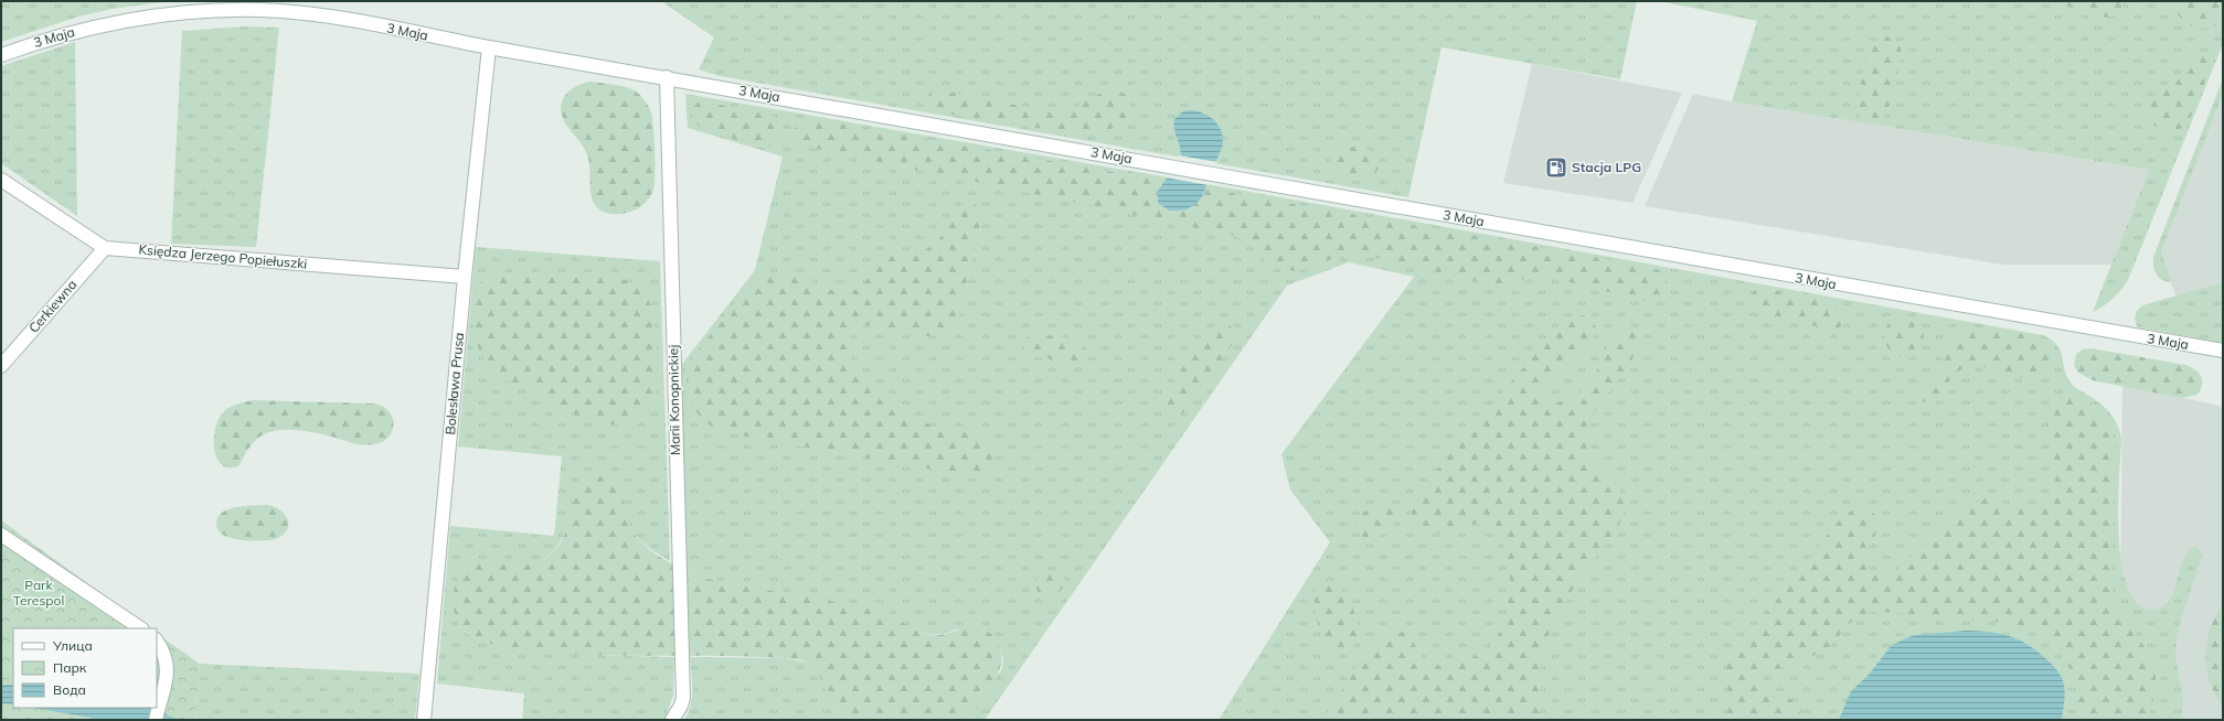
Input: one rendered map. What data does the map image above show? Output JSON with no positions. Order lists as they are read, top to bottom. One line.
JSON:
{"streets":{"street":["3 Maja","Księdza Jerzego Popiełuszki","Cerkiewna","Bolesława Prusa","Marii Konopnickiej"]},"crossings":[["3 Maja","Bolesława Prusa"],["3 Maja","Marii Konopnickiej"],["Księdza Jerzego Popiełuszki","Cerkiewna"],["Księdza Jerzego Popiełuszki","Bolesława Prusa"]],"parks":["Park Terespol"],"places":{"fuel station":["Stacja LPG"]},"legend":["Улица","Парк","Вода"]}
